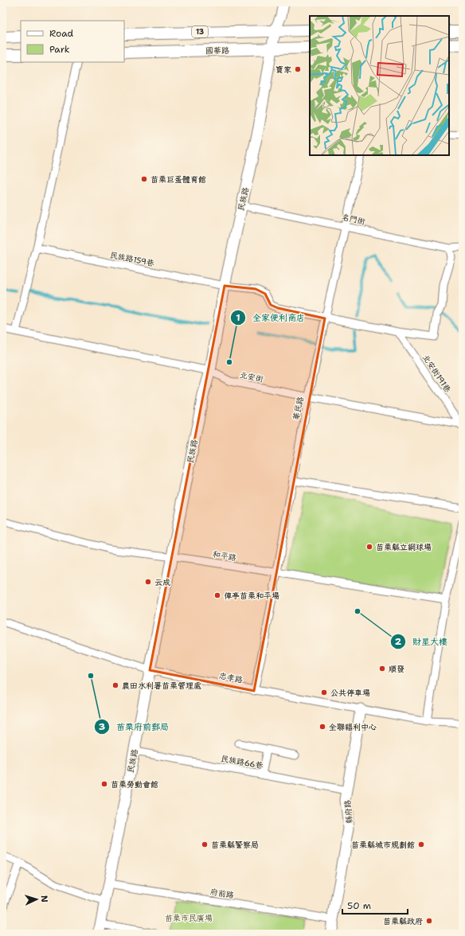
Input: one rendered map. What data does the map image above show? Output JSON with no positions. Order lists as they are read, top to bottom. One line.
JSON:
{"streets":{"main road":["13","國華路"],"street":["民族路","名門街","民族路159巷","北安街191巷","北安街","華民路","和平路","忠孝路","民族路66巷","縣府路","府前路"]},"crossings":[["13","民族路"],["國華路","民族路"],["民族路","名門街"],["民族路","民族路159巷"],["民族路","北安街"],["民族路","和平路"],["民族路","忠孝路"],["民族路","民族路66巷"],["民族路","府前路"],["名門街","華民路"],["民族路159巷","華民路"],["北安街191巷","北安街"],["北安街","華民路"],["華民路","和平路"],["華民路","忠孝路"],["忠孝路","縣府路"],["民族路66巷","縣府路"],["縣府路","府前路"]],"parks":["苗栗市民廣場"],"places":["寶家","苗栗巨蛋體育館","全家便利商店","苗栗縣立網球場","云成","俥亭苗栗和平場","財星大樓","順發","苗栗府前郵局","農田水利署苗栗管理處","公共停車場","全聯福利中心","苗栗勞動會館","苗栗縣警察局","苗栗縣城市規劃館","苗栗縣政府"],"legend":["Road","Park"],"scale_bar":"50 m","north":"right"}
